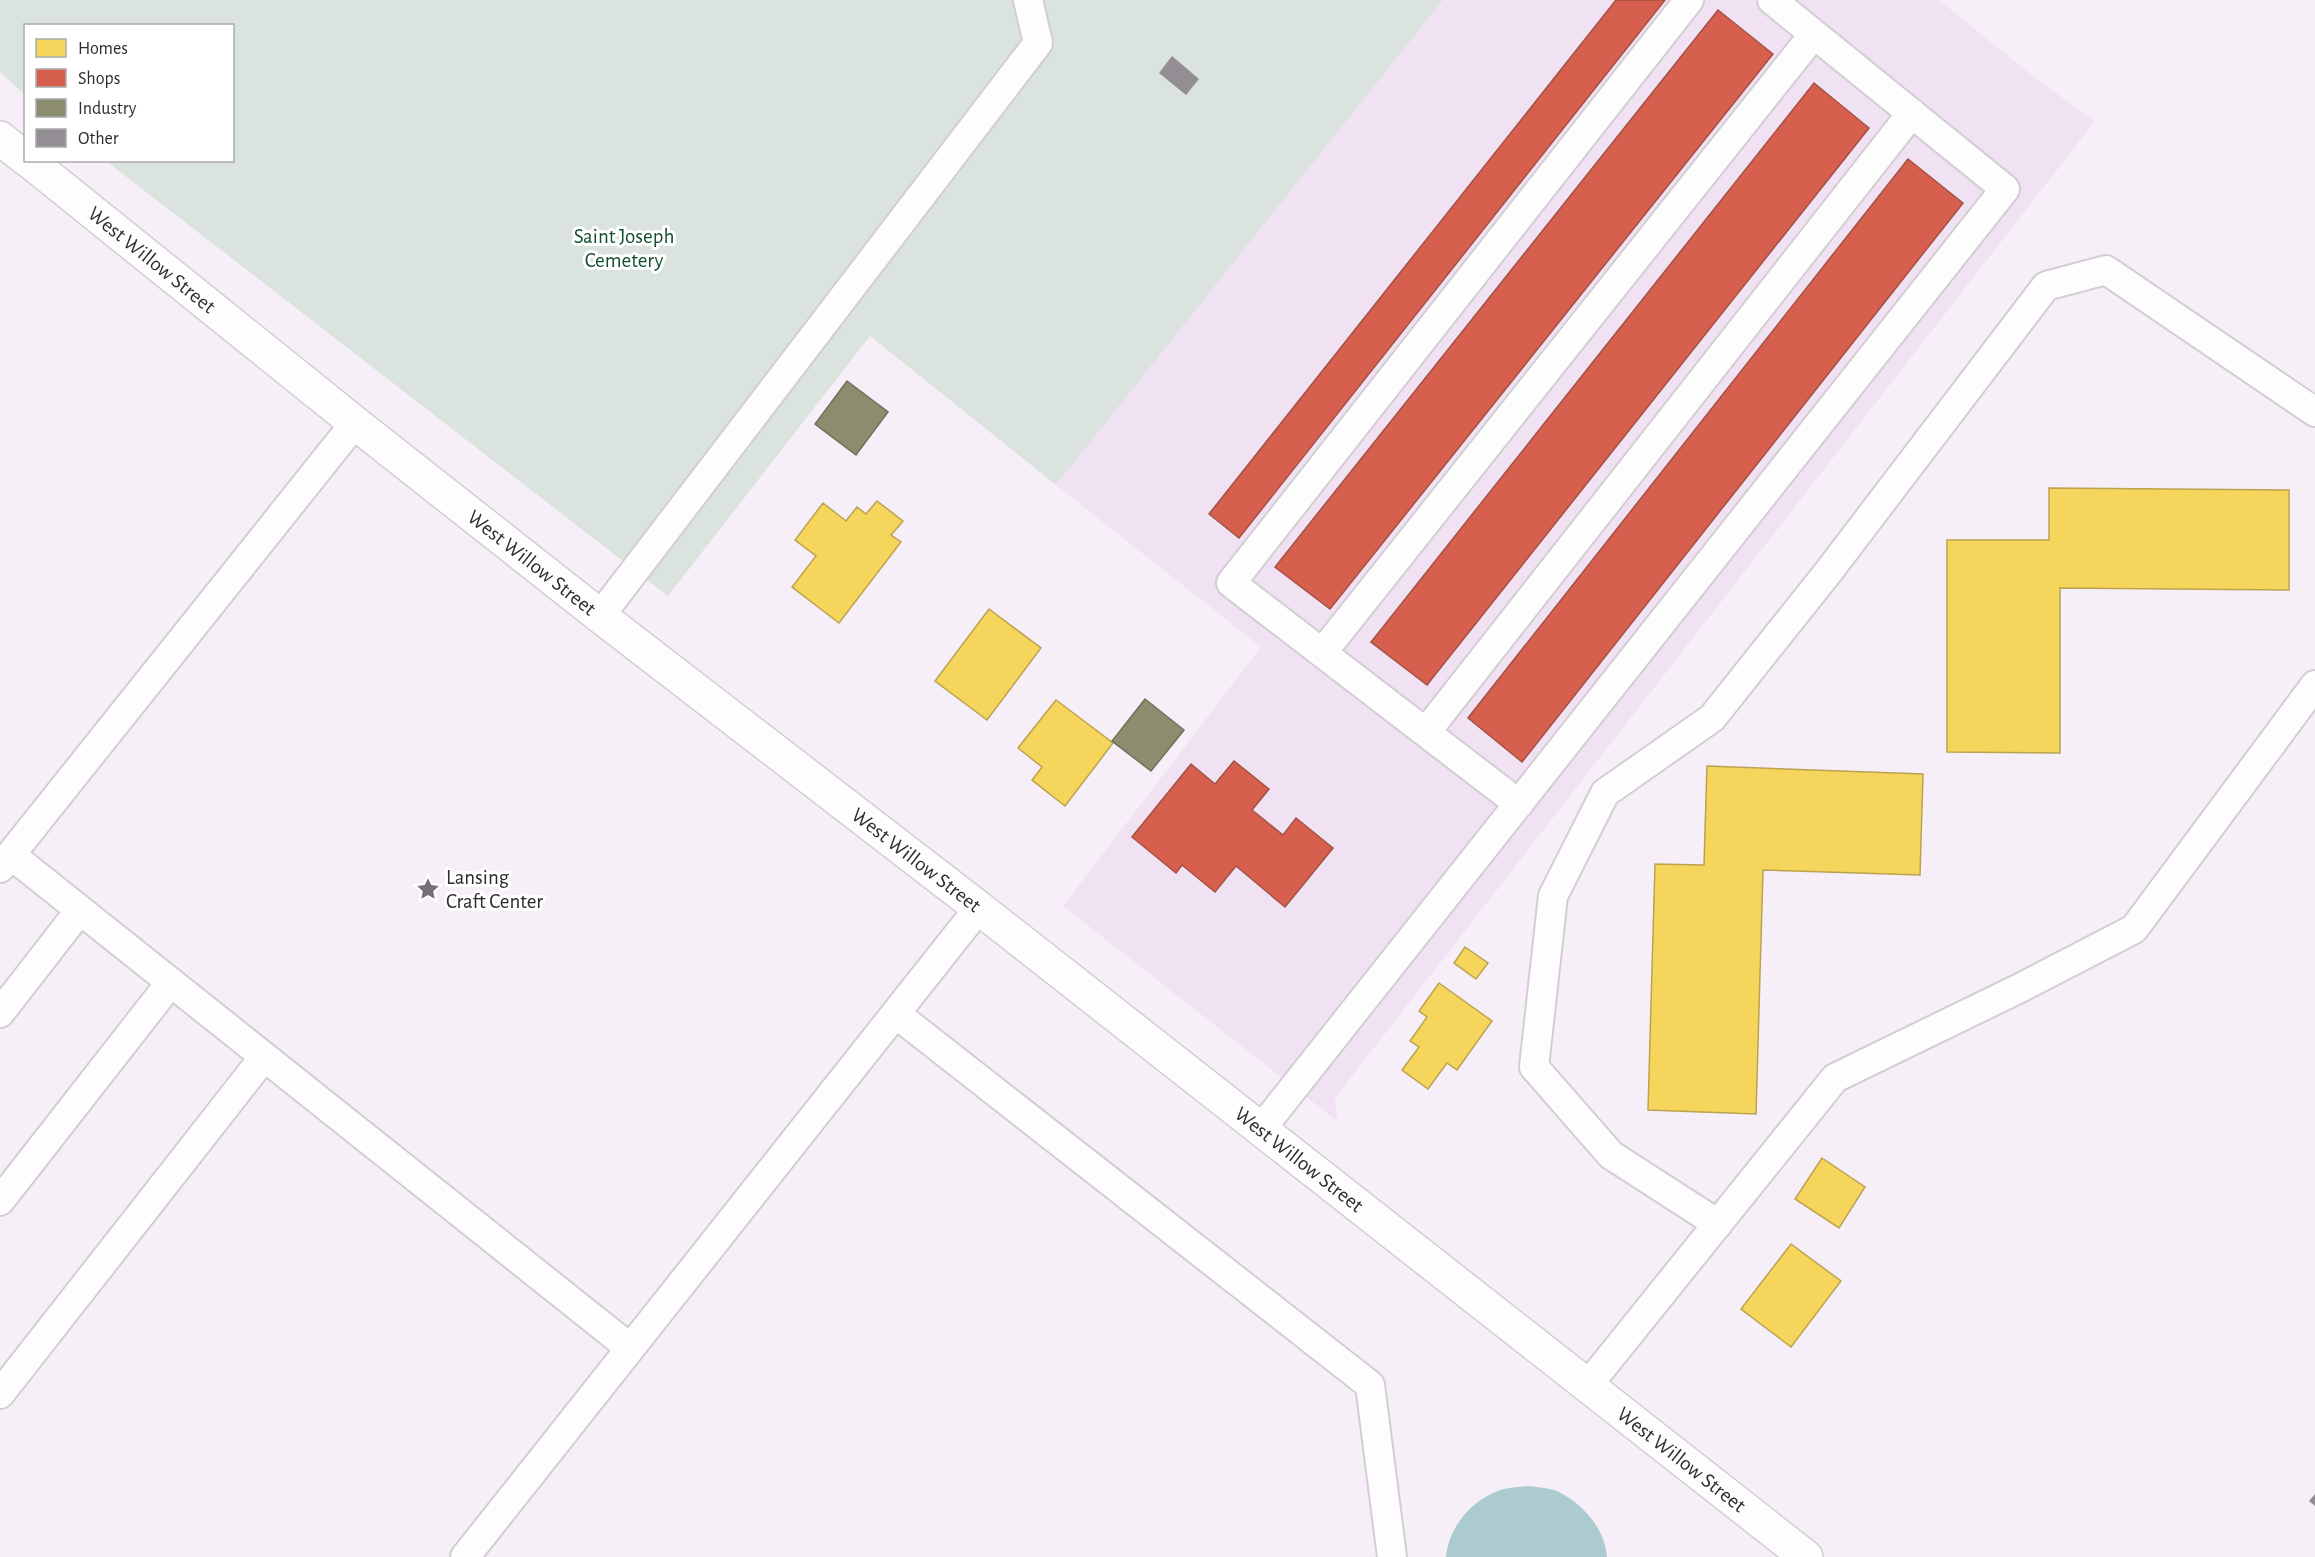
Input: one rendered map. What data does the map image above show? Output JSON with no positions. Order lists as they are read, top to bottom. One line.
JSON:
{"streets":{"street":["West Willow Street"]},"parks":["Saint Joseph Cemetery"],"places":{"place":["Lansing Craft Center"]},"legend":["Homes","Shops","Industry","Other"]}
